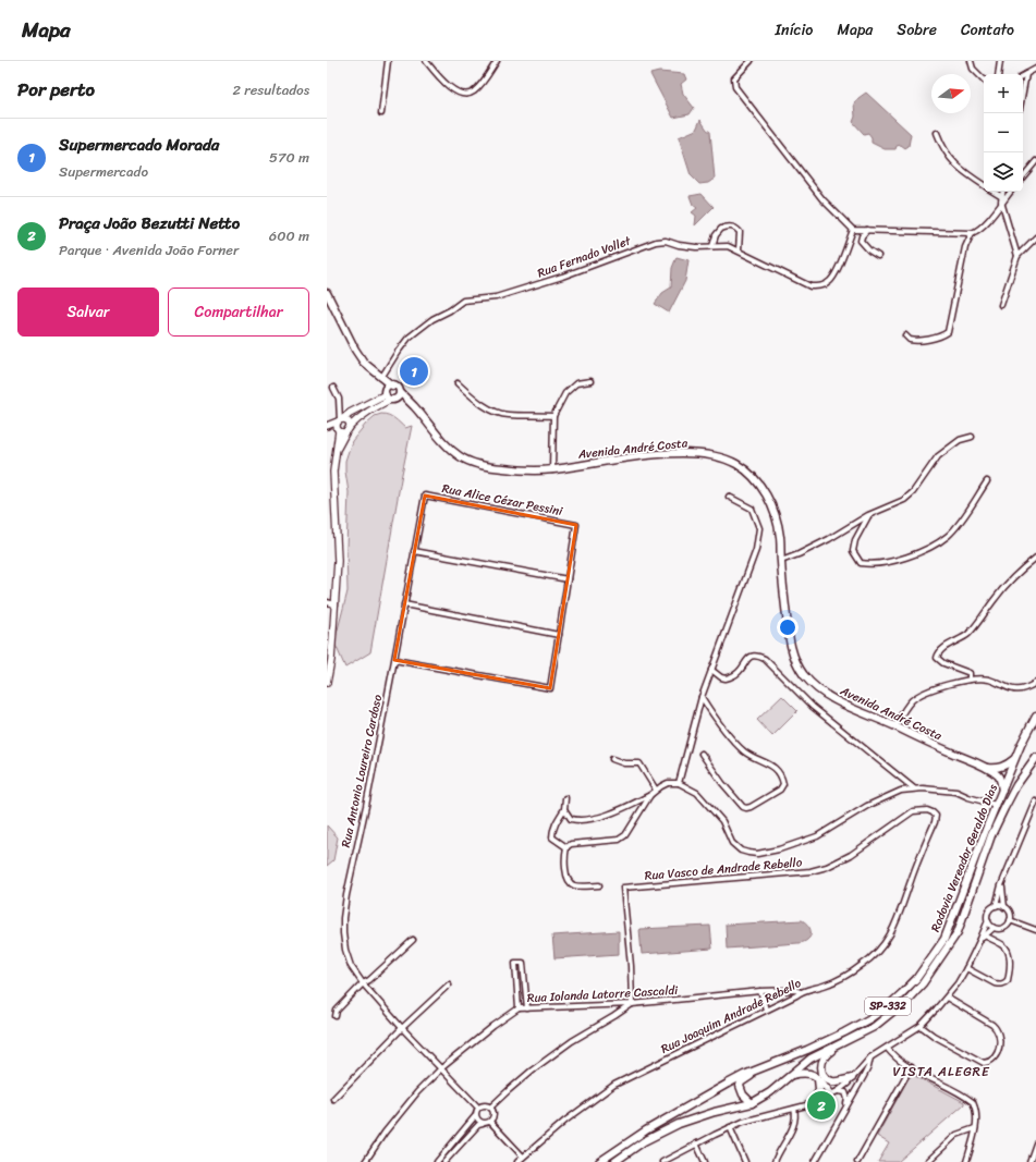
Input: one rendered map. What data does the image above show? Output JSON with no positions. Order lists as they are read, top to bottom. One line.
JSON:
{"streets":{"main road":["Avenida André Costa","Rodovia Vereador Geraldo Dias","SP-332"],"street":["Rua Fernado Vollet","Rua Alice Cézar Pessini","Rua Antonio Loureiro Cardoso","Rua Vasco de Andrade Rebello","Rua Iolanda Latorre Cascaldi","Rua Joaquim Andrade Rebello"]},"crossings":[["Avenida André Costa","Rodovia Vereador Geraldo Dias"],["Rua Alice Cézar Pessini","Rua Antonio Loureiro Cardoso"],["Rua Antonio Loureiro Cardoso","Rua Iolanda Latorre Cascaldi"],["Rua Vasco de Andrade Rebello","Rua Iolanda Latorre Cascaldi"],["Rua Vasco de Andrade Rebello","Rua Joaquim Andrade Rebello"],["Rua Iolanda Latorre Cascaldi","Rua Joaquim Andrade Rebello"]],"districts":["VISTA ALEGRE"],"north":"right","page":{"header":"Mapa","nav":["Início","Mapa","Sobre","Contato"],"heading":["Por perto","2 resultados"],"map_buttons":["+","−"],"list":[{"mark":"1","name":"Supermercado Morada","note":"Supermercado","value":"570 m"},{"mark":"2","name":"Praça João Bezutti Netto","note":"Parque · Avenida João Forner","value":"600 m"}],"buttons":["Salvar","Compartilhar"],"pins":["1","2"]}}
